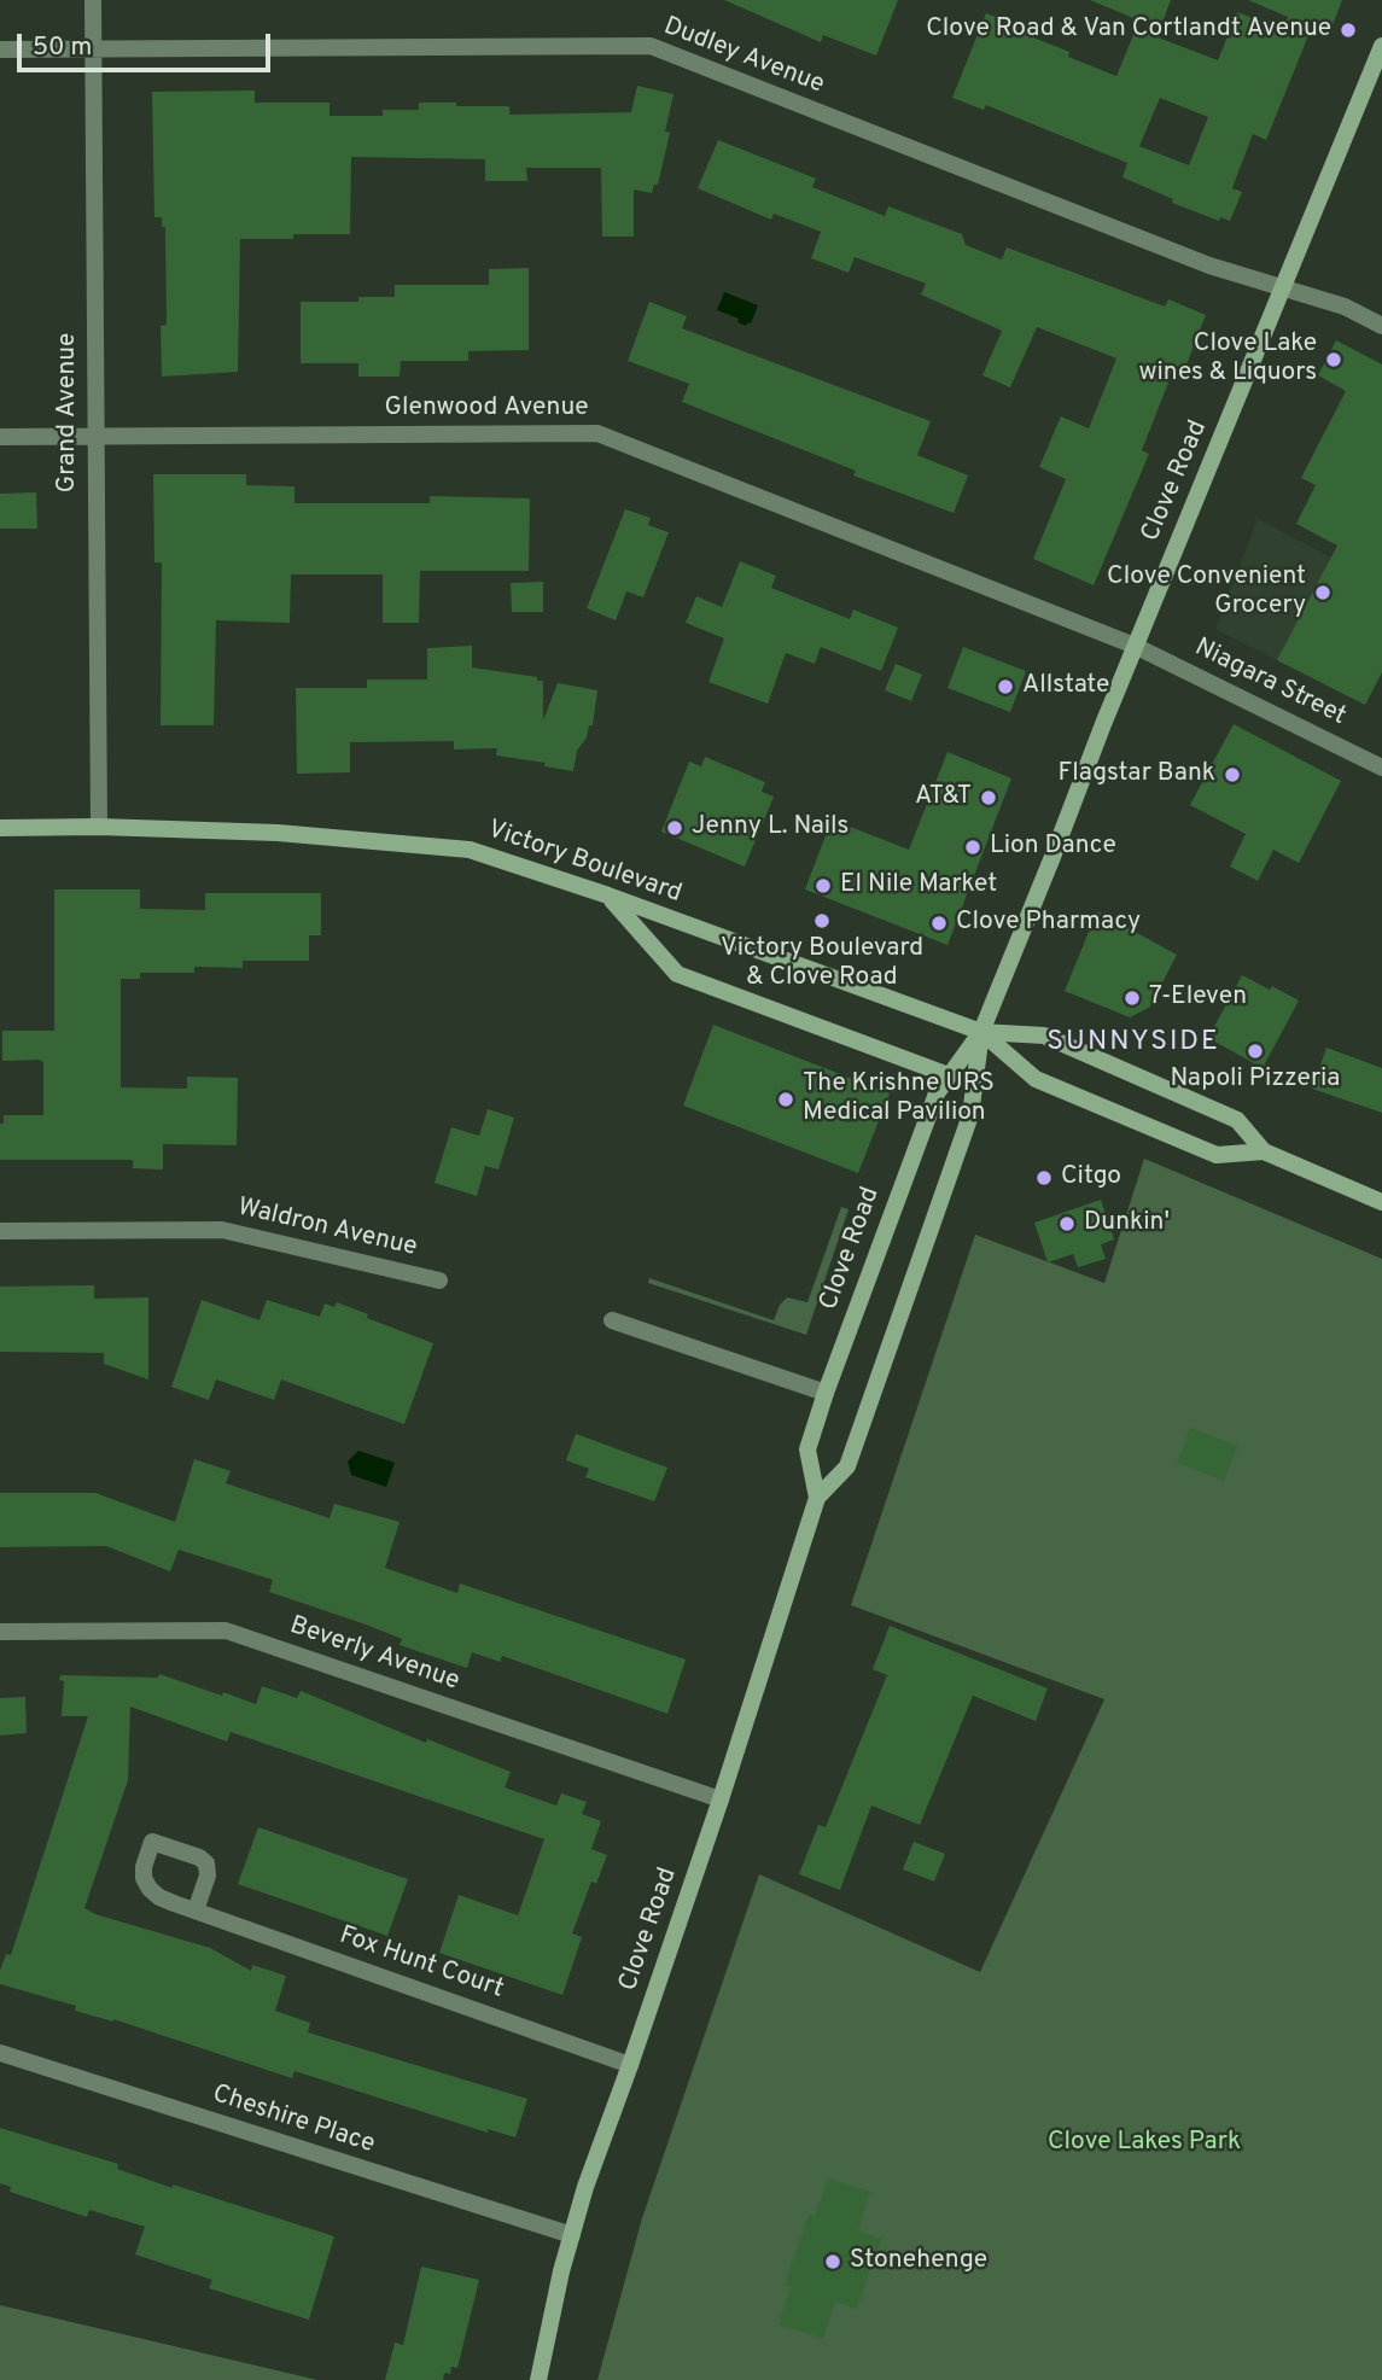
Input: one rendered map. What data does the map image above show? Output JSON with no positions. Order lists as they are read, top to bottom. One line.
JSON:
{"streets":{"main road":["Clove Road","Victory Boulevard"],"street":["Dudley Avenue","Glenwood Avenue","Grand Avenue","Niagara Street","Waldron Avenue","Beverly Avenue","Fox Hunt Court","Cheshire Place"]},"crossings":[["Dudley Avenue","Grand Avenue"],["Dudley Avenue","Clove Road"],["Glenwood Avenue","Grand Avenue"],["Glenwood Avenue","Clove Road"],["Glenwood Avenue","Niagara Street"],["Grand Avenue","Victory Boulevard"],["Clove Road","Niagara Street"],["Clove Road","Victory Boulevard"],["Clove Road","Beverly Avenue"],["Clove Road","Fox Hunt Court"],["Clove Road","Cheshire Place"]],"districts":["SUNNYSIDE"],"parks":["Clove Lakes Park"],"places":["Clove Road & Van Cortlandt Avenue","Clove Lake wines & Liquors","Clove Convenient Grocery","Allstate","Flagstar Bank","AT&T","Jenny L. Nails","Lion Dance","El Nile Market","Victory Boulevard & Clove Road","Clove Pharmacy","7-Eleven","Napoli Pizzeria","The Krishne URS Medical Pavilion","Citgo","Dunkin'","Stonehenge"],"scale_bar":"50 m"}
